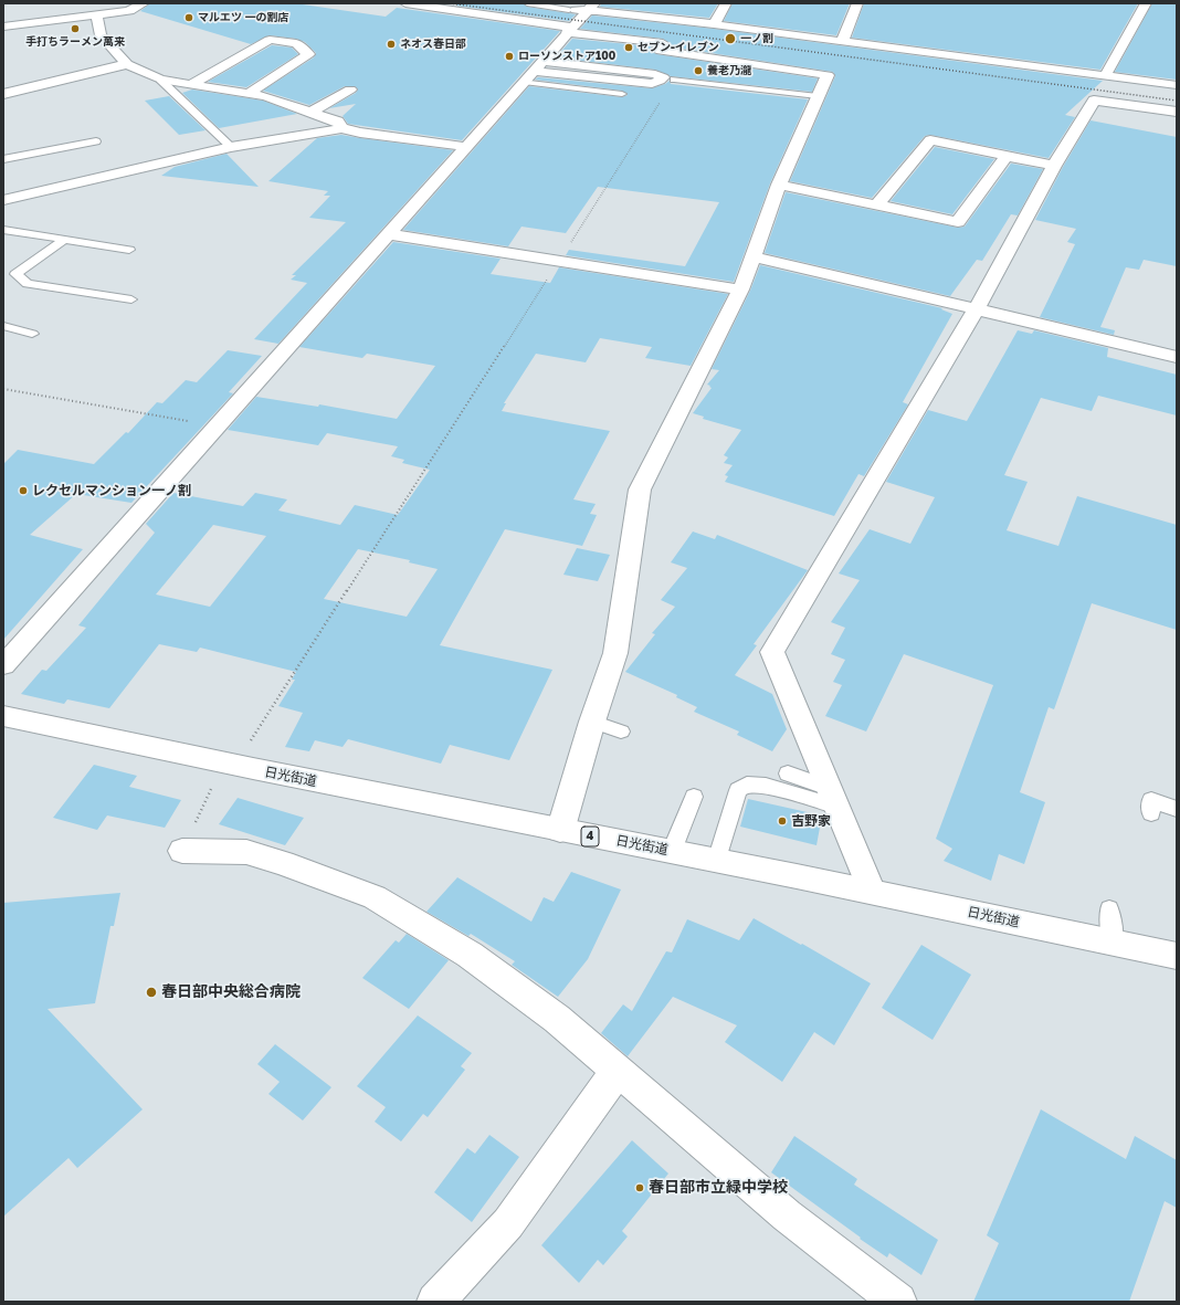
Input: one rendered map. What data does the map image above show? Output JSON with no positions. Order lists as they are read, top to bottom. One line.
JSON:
{"streets":{"main road":["日光街道","4"]},"places":["マルエツ 一の割店","手打ちラーメン萬来","一ノ割","ネオス春日部","セブン-イレブン","ローソンストア100","養老乃瀧","レクセルマンション一ノ割","吉野家","春日部中央総合病院","春日部市立緑中学校"]}
